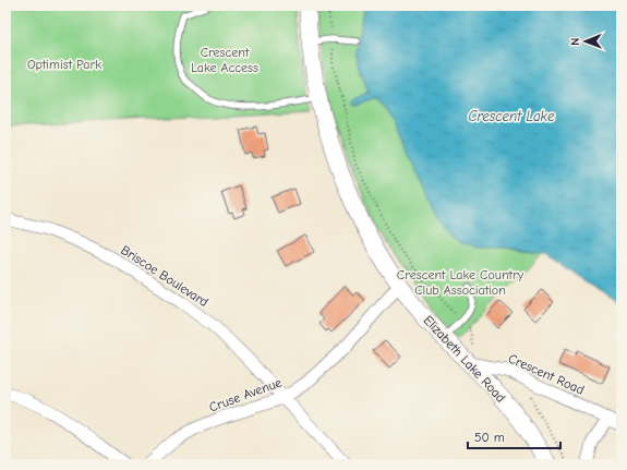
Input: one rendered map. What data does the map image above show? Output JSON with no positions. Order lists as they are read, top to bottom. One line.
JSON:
{"streets":{"street":["Briscoe Boulevard","Elizabeth Lake Road","Crescent Road","Cruse Avenue"]},"crossings":[["Briscoe Boulevard","Cruse Avenue"],["Elizabeth Lake Road","Crescent Road"],["Elizabeth Lake Road","Cruse Avenue"]],"water":["Crescent Lake"],"parks":["Crescent Lake Access","Optimist Park","Crescent Lake Country Club Association"],"scale_bar":"50 m","north":"left"}
